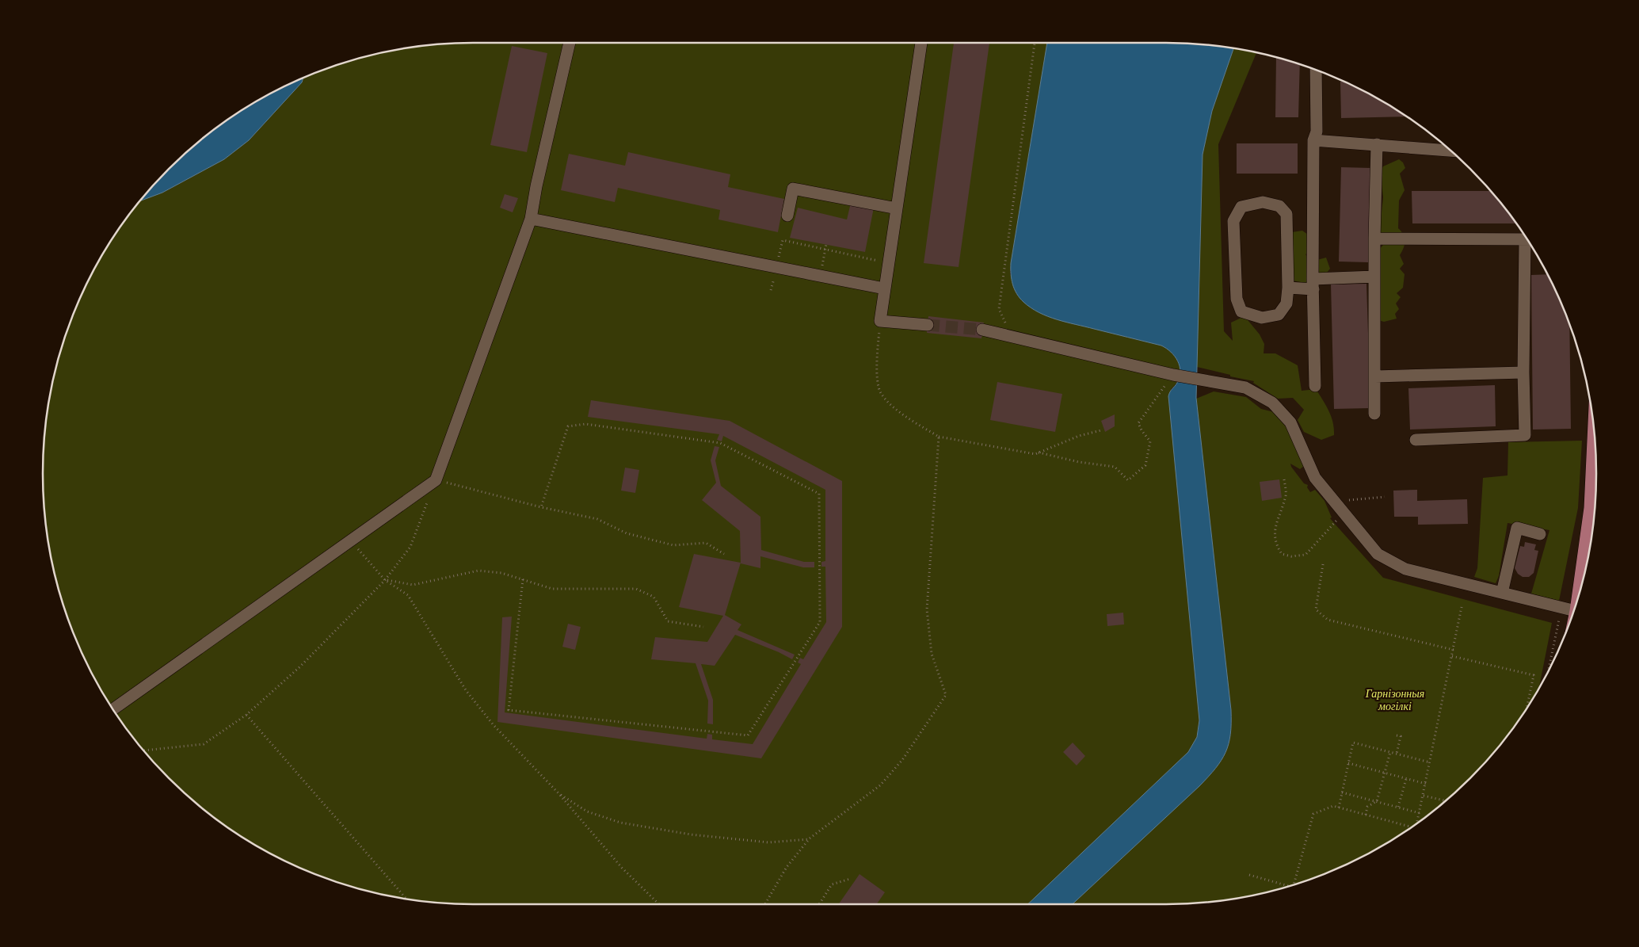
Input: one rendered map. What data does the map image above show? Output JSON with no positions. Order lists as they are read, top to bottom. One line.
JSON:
{"parks":["Гарнізонныя могілкі"]}
